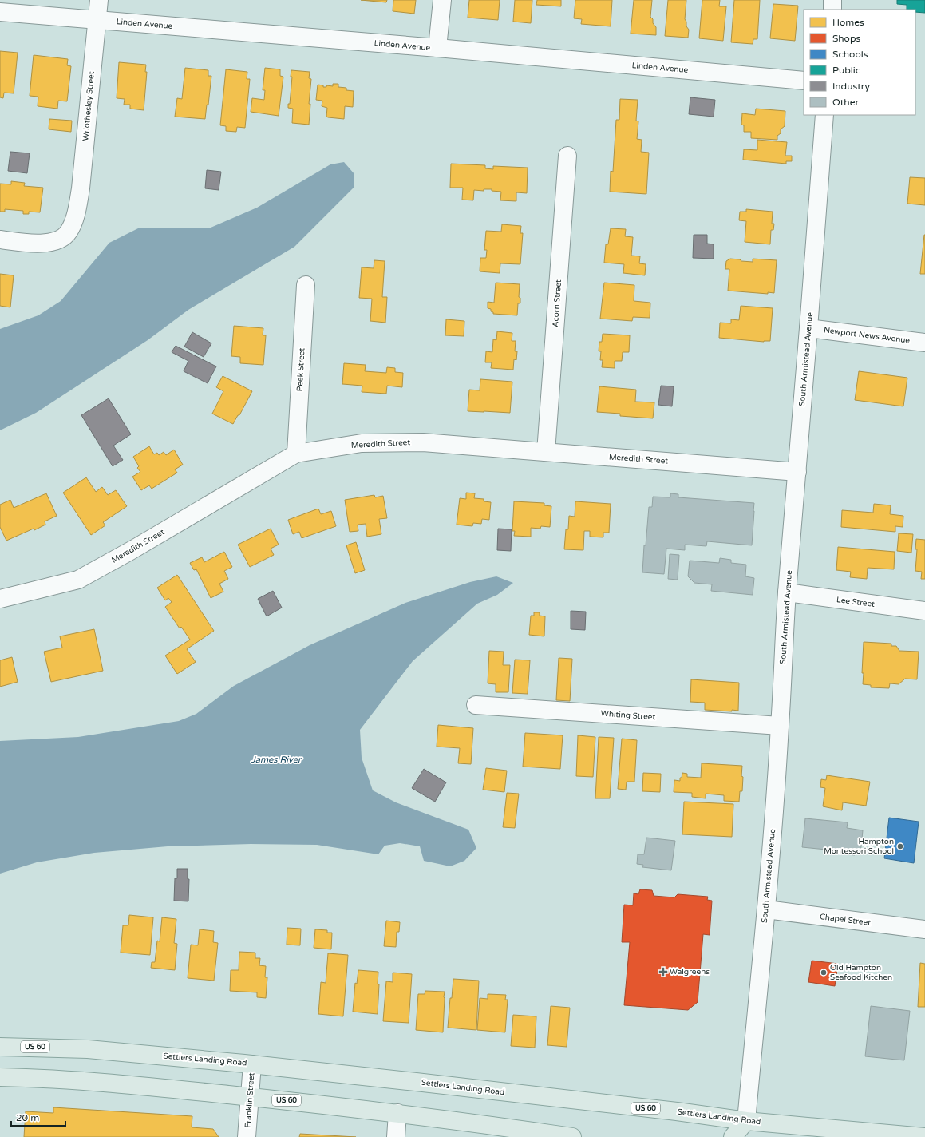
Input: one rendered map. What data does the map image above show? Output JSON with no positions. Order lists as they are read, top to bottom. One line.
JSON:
{"streets":{"main road":["US 60","Settlers Landing Road"],"street":["Linden Avenue","Wriothesley Street","Acorn Street","Newport News Avenue","South Armistead Avenue","Peek Street","Meredith Street","Lee Street","Whiting Street","Chapel Street","Franklin Street"]},"crossings":[["Linden Avenue","Wriothesley Street"],["Acorn Street","Meredith Street"],["Newport News Avenue","South Armistead Avenue"],["South Armistead Avenue","Meredith Street"],["South Armistead Avenue","Lee Street"],["South Armistead Avenue","Whiting Street"],["South Armistead Avenue","Chapel Street"],["South Armistead Avenue","Settlers Landing Road"],["Peek Street","Meredith Street"],["US 60","Franklin Street"],["Settlers Landing Road","Franklin Street"]],"water":["James River"],"places":{"other":["Hampton Montessori School","Old Hampton Seafood Kitchen"],"health":["Walgreens"]},"legend":["Homes","Shops","Schools","Public","Industry","Other"],"scale_bar":"20 m"}
